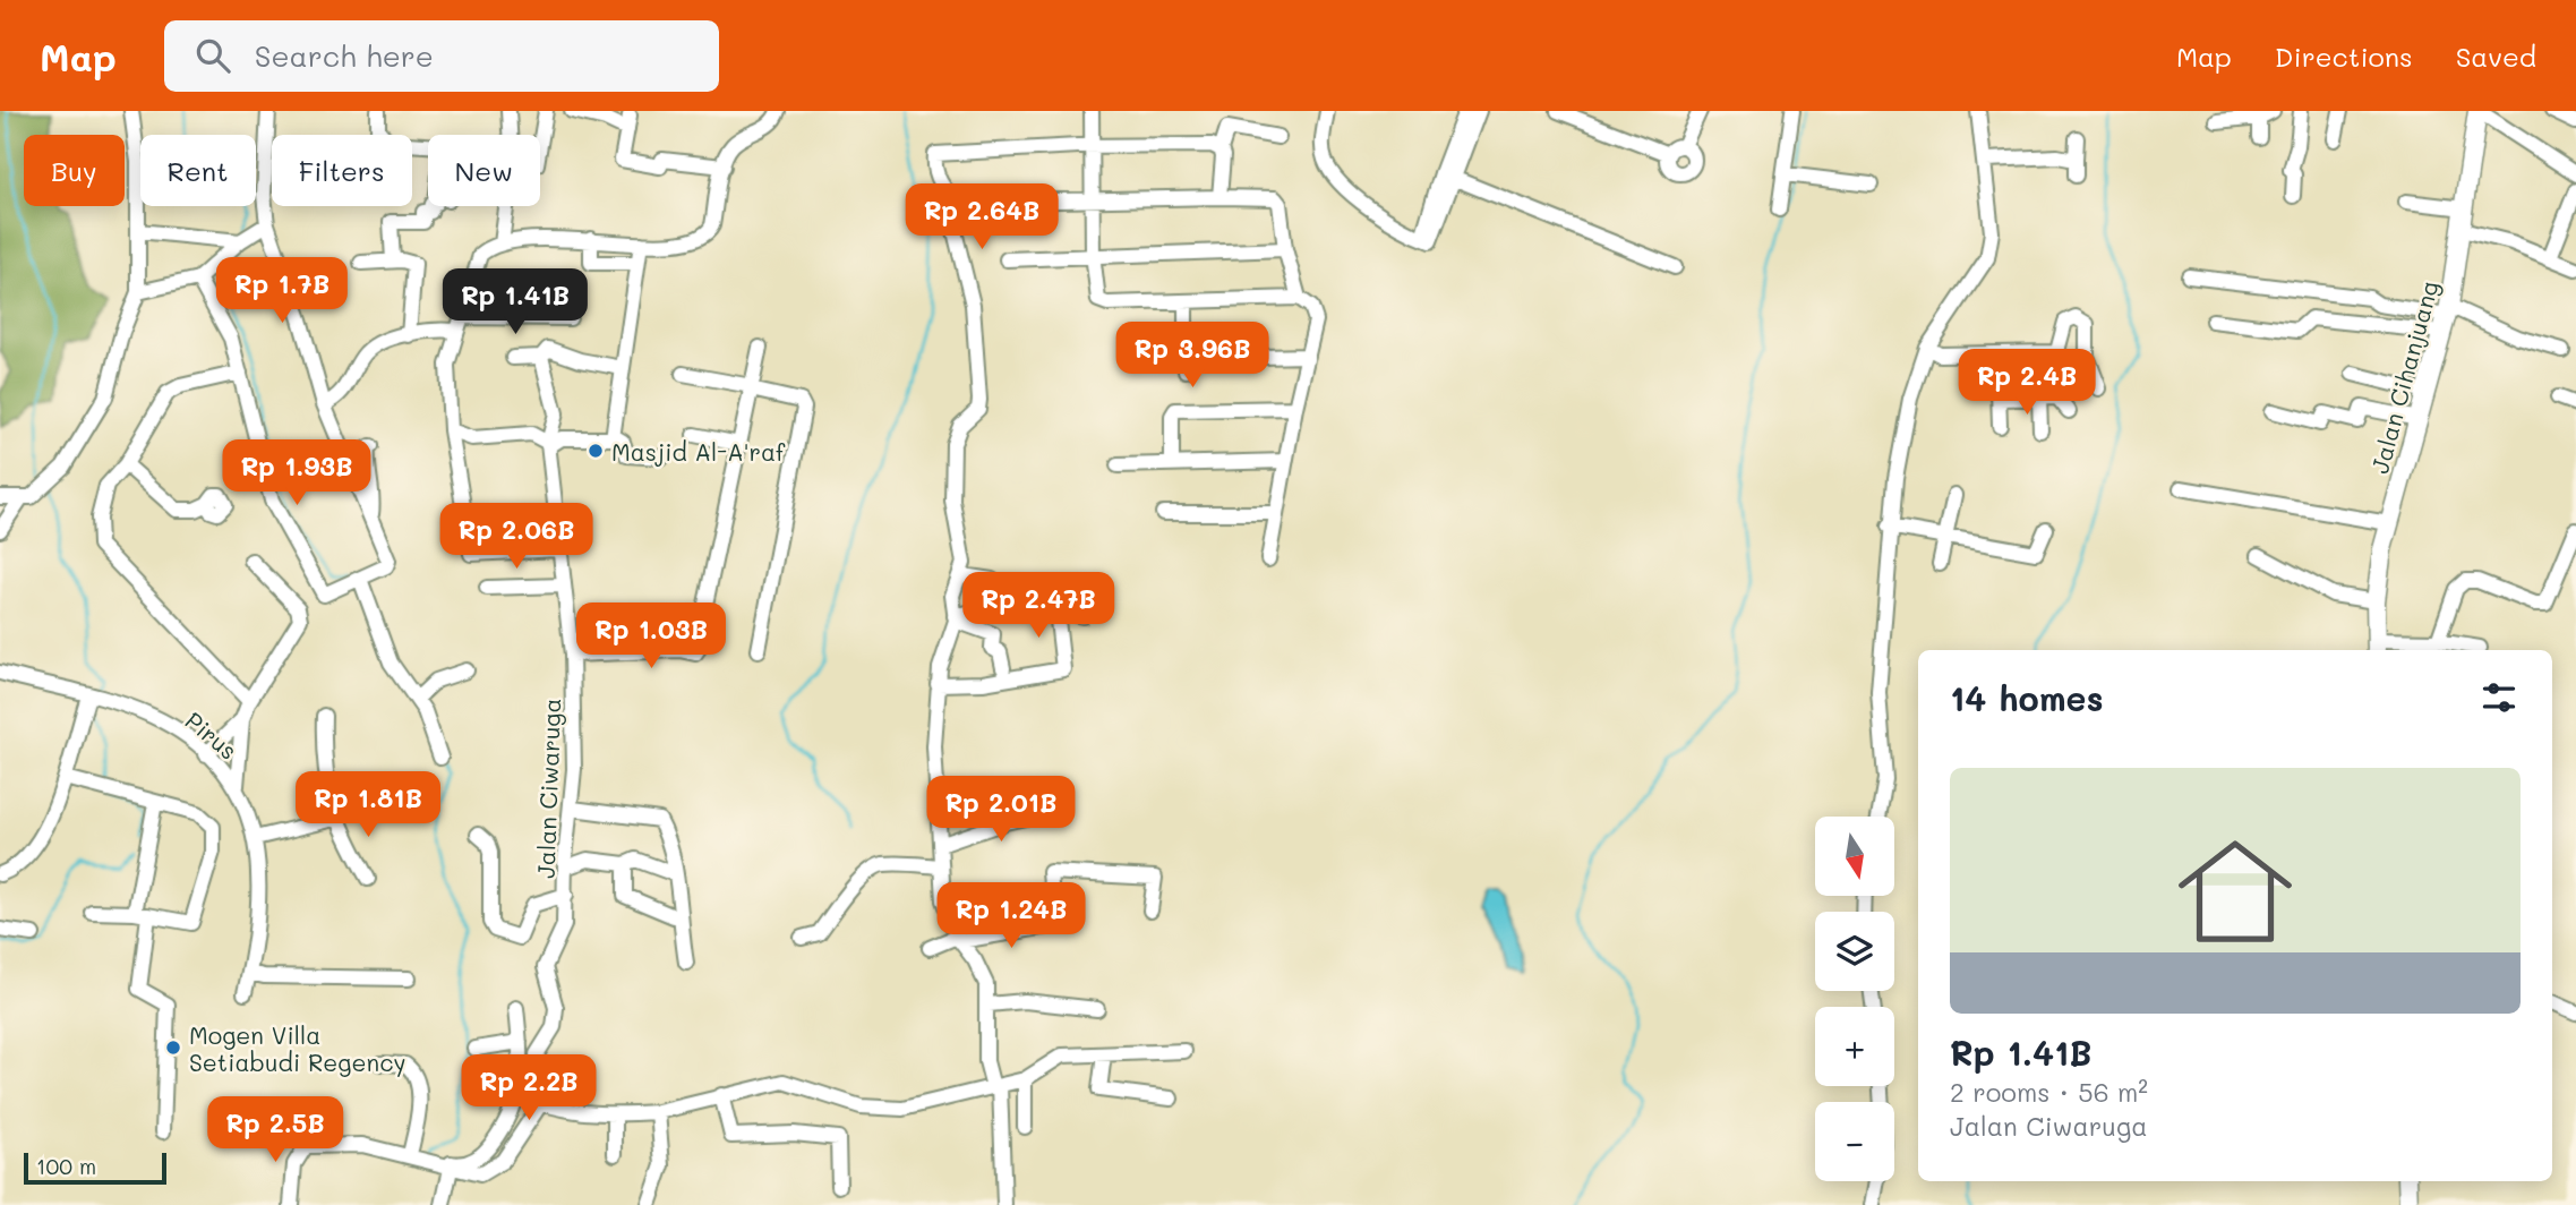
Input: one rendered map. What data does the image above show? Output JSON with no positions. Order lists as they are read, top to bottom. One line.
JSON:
{"streets":{"main road":["Jalan Cihanjuang"],"street":["Pirus","Jalan Ciwaruga"]},"places":["Masjid Al-A'raf","Mogen Villa Setiabudi Regency"],"scale_bar":"100 m","north":"bottom","page":{"header":"Map","search":"Search here","nav":["Map","Directions","Saved"],"chip":["Buy","Rent","Filters","New"],"price":["Rp 2.64B","Rp 1.7B","Rp 1.41B","Rp 3.96B","Rp 2.4B","Rp 1.93B","Rp 2.06B","Rp 2.47B","Rp 1.03B","Rp 1.81B","Rp 2.01B","Rp 1.24B","Rp 2.2B","Rp 2.5B"],"heading":"14 homes","list":[{"name":"Rp 1.41B","note":"2 rooms · 56 m² · Jalan Ciwaruga"}],"map_buttons":["+","−"],"scale":"100 m"}}
